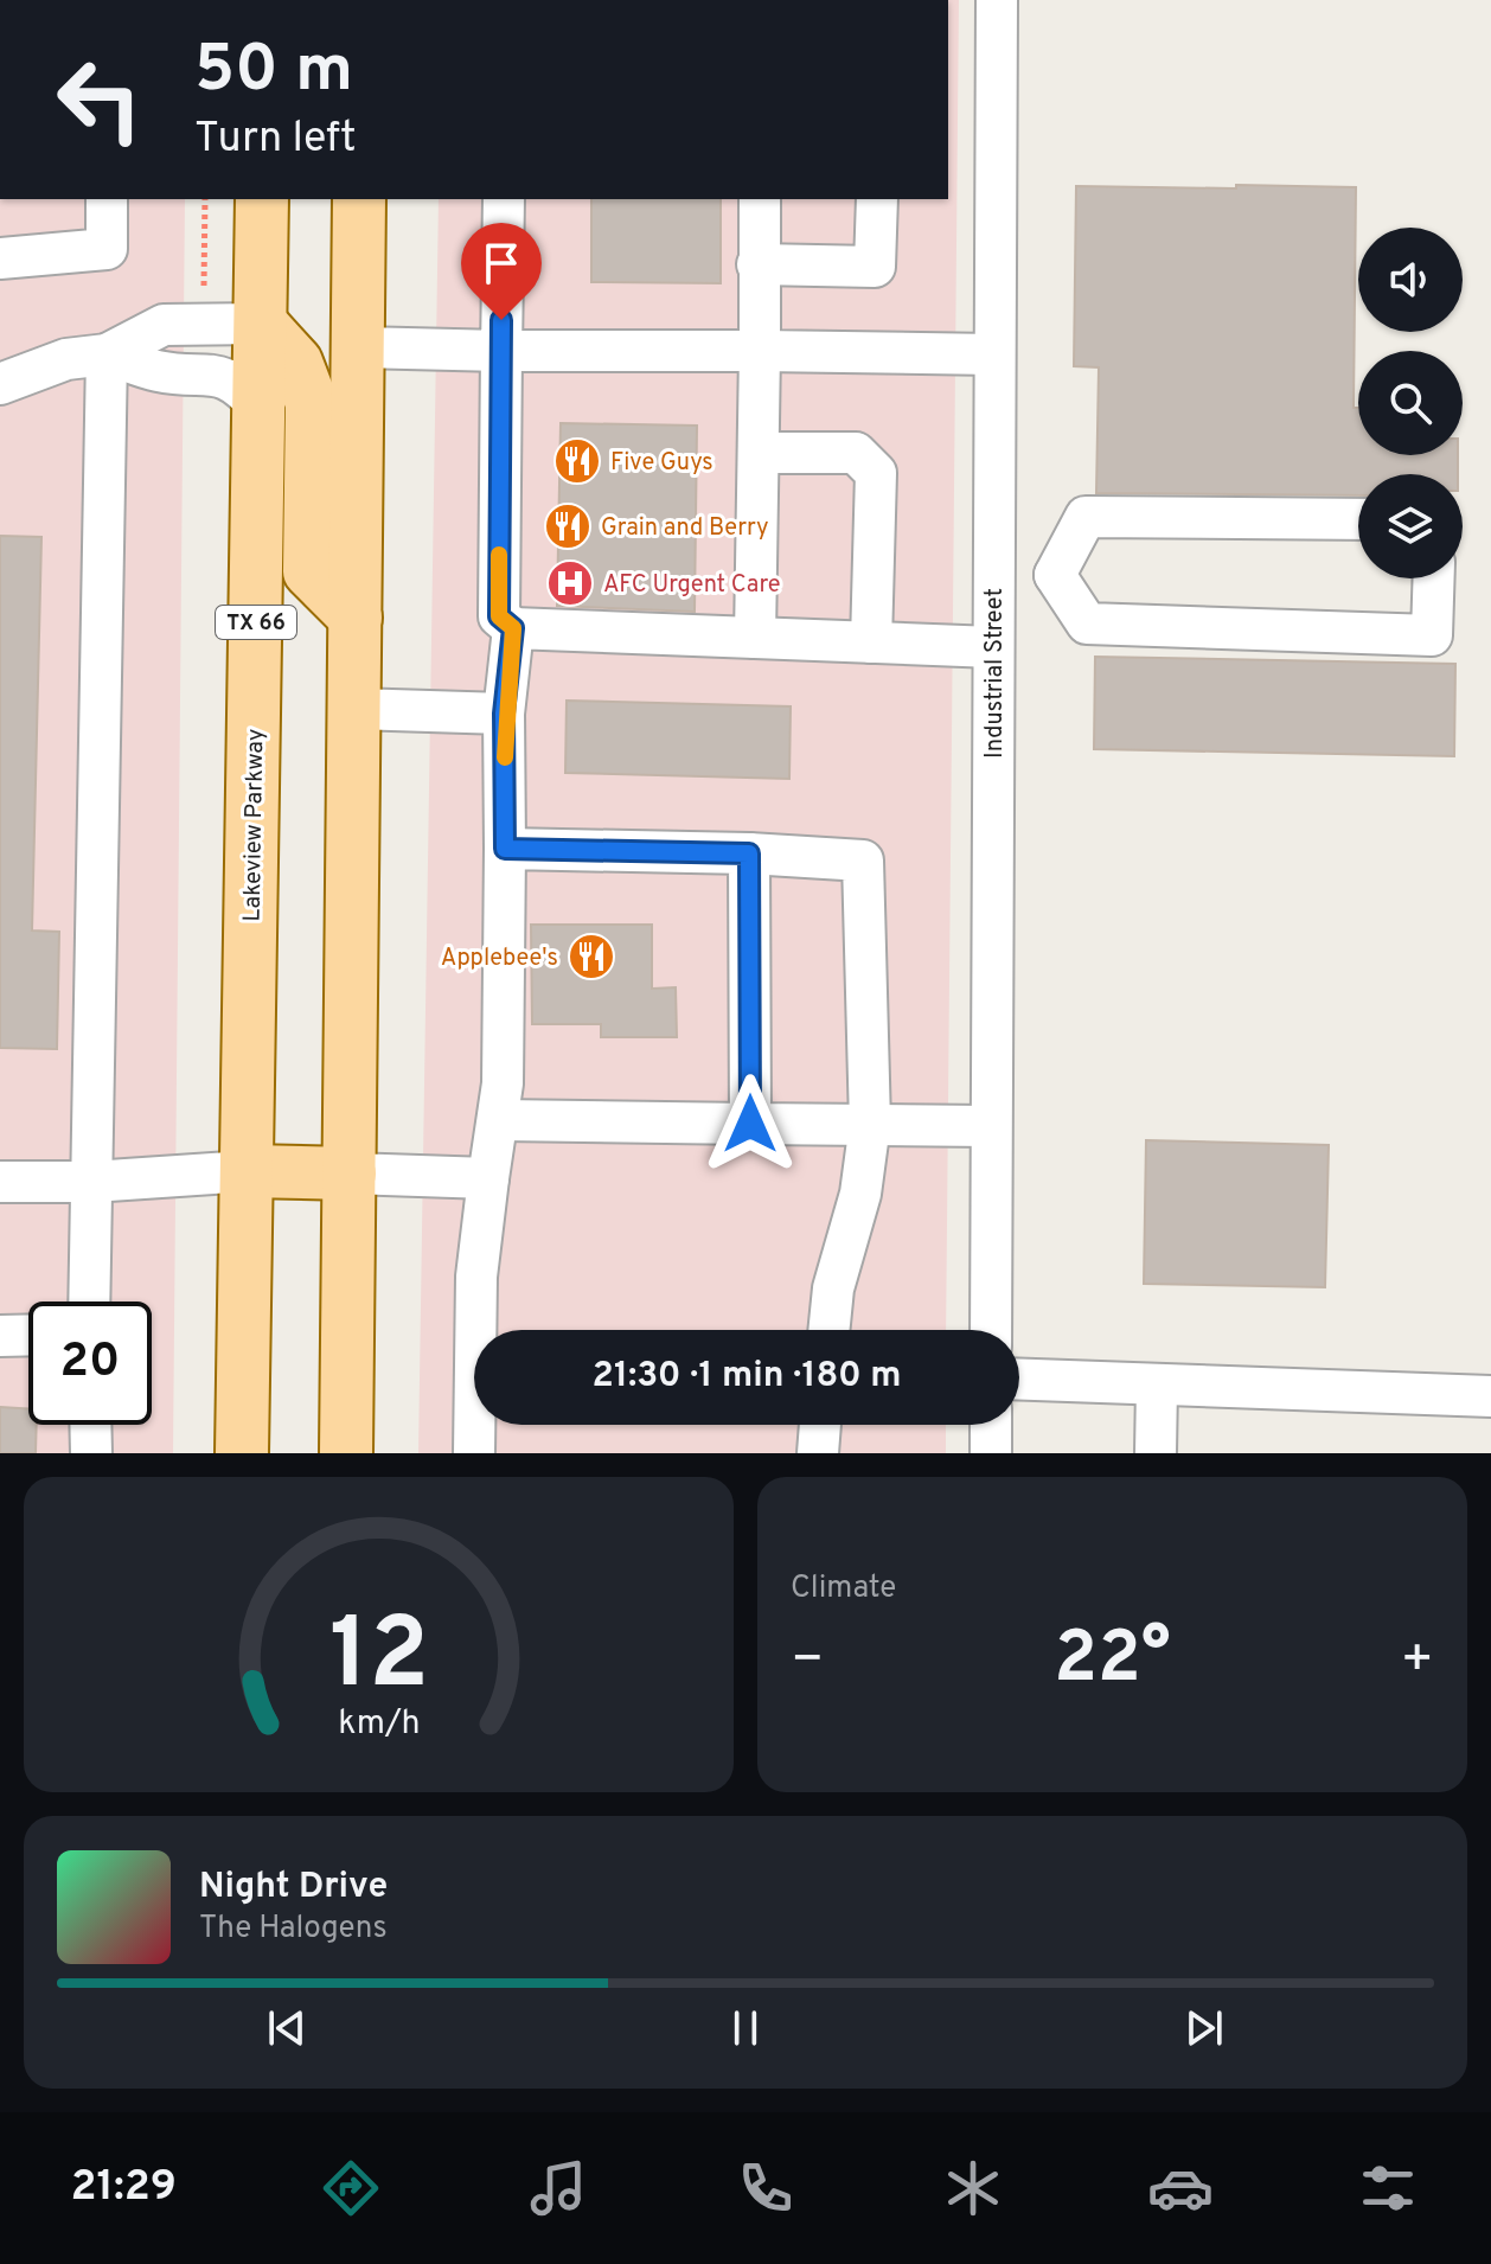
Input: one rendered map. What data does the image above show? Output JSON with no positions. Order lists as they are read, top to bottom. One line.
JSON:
{"streets":{"main road":["TX 66","Lakeview Parkway"],"street":["Industrial Street"]},"places":{"restaurant":["Five Guys","Grain and Berry","Applebee's"],"hospital":["AFC Urgent Care"]},"page":{"turn":["50 m","Turn left"],"limit":"20","trip":"21:30 · 1 min · 180 m","tile":"Climate","heat":["−","22°","+"],"song":["Night Drive","The Halogens"],"tabs":"21:29","gauge":["12","km/h"]}}
